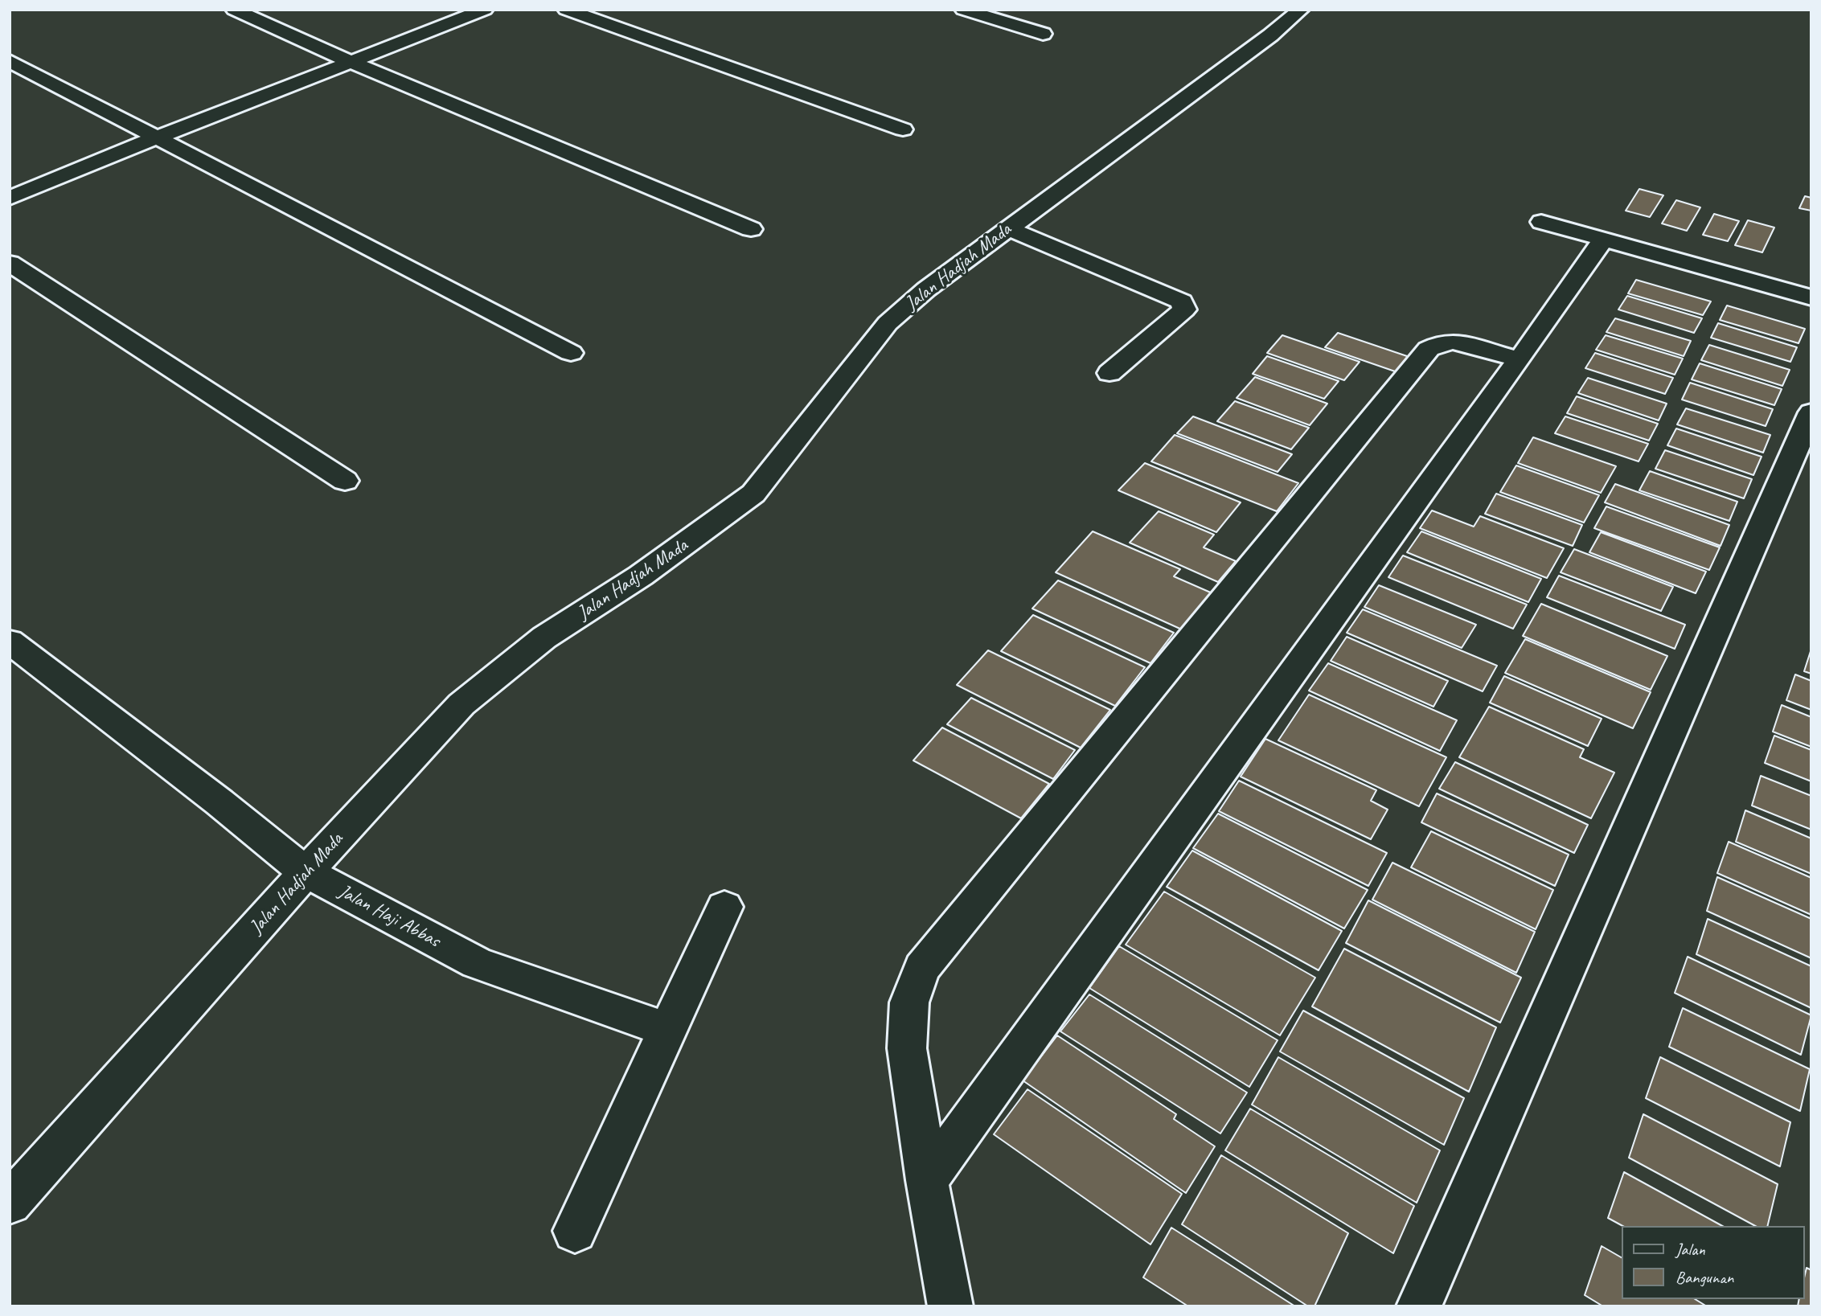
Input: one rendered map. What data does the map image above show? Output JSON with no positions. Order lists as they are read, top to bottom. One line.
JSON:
{"streets":{"street":["Jalan Hadjah Mada","Jalan Haji Abbas"]},"crossings":[["Jalan Hadjah Mada","Jalan Haji Abbas"]],"legend":["Jalan","Bangunan"]}
